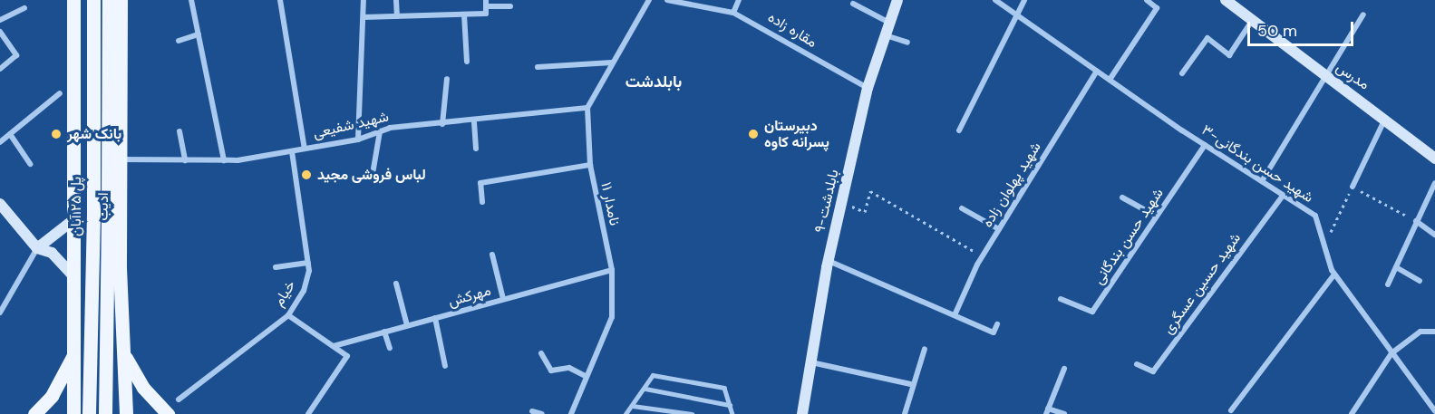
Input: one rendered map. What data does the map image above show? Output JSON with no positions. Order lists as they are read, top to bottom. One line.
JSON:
{"streets":{"main road":["پل ۲۵ آبان","ادیب"],"street":["مقاره زاده","مدرس","شهید شفیعی","۳-شهید حسن بندگانی","شهید پهلوان زاده","۹-بابلدشت","۱۱ نامدار","شهید حسن بندگانی","شهید حسین عسگری","خیام","مهرکش"]},"crossings":[["مقاره زاده","۹-بابلدشت"],["شهید شفیعی","۱۱ نامدار"],["شهید شفیعی","ادیب"],["شهید شفیعی","خیام"],["۳-شهید حسن بندگانی","شهید پهلوان زاده"],["۳-شهید حسن بندگانی","شهید حسن بندگانی"],["۳-شهید حسن بندگانی","شهید حسین عسگری"],["۱۱ نامدار","مهرکش"]],"districts":["بابلدشت"],"places":["بانک شهر","دبیرستان پسرانه کاوه","لباس فروشی مجید"],"scale_bar":"50 m"}
